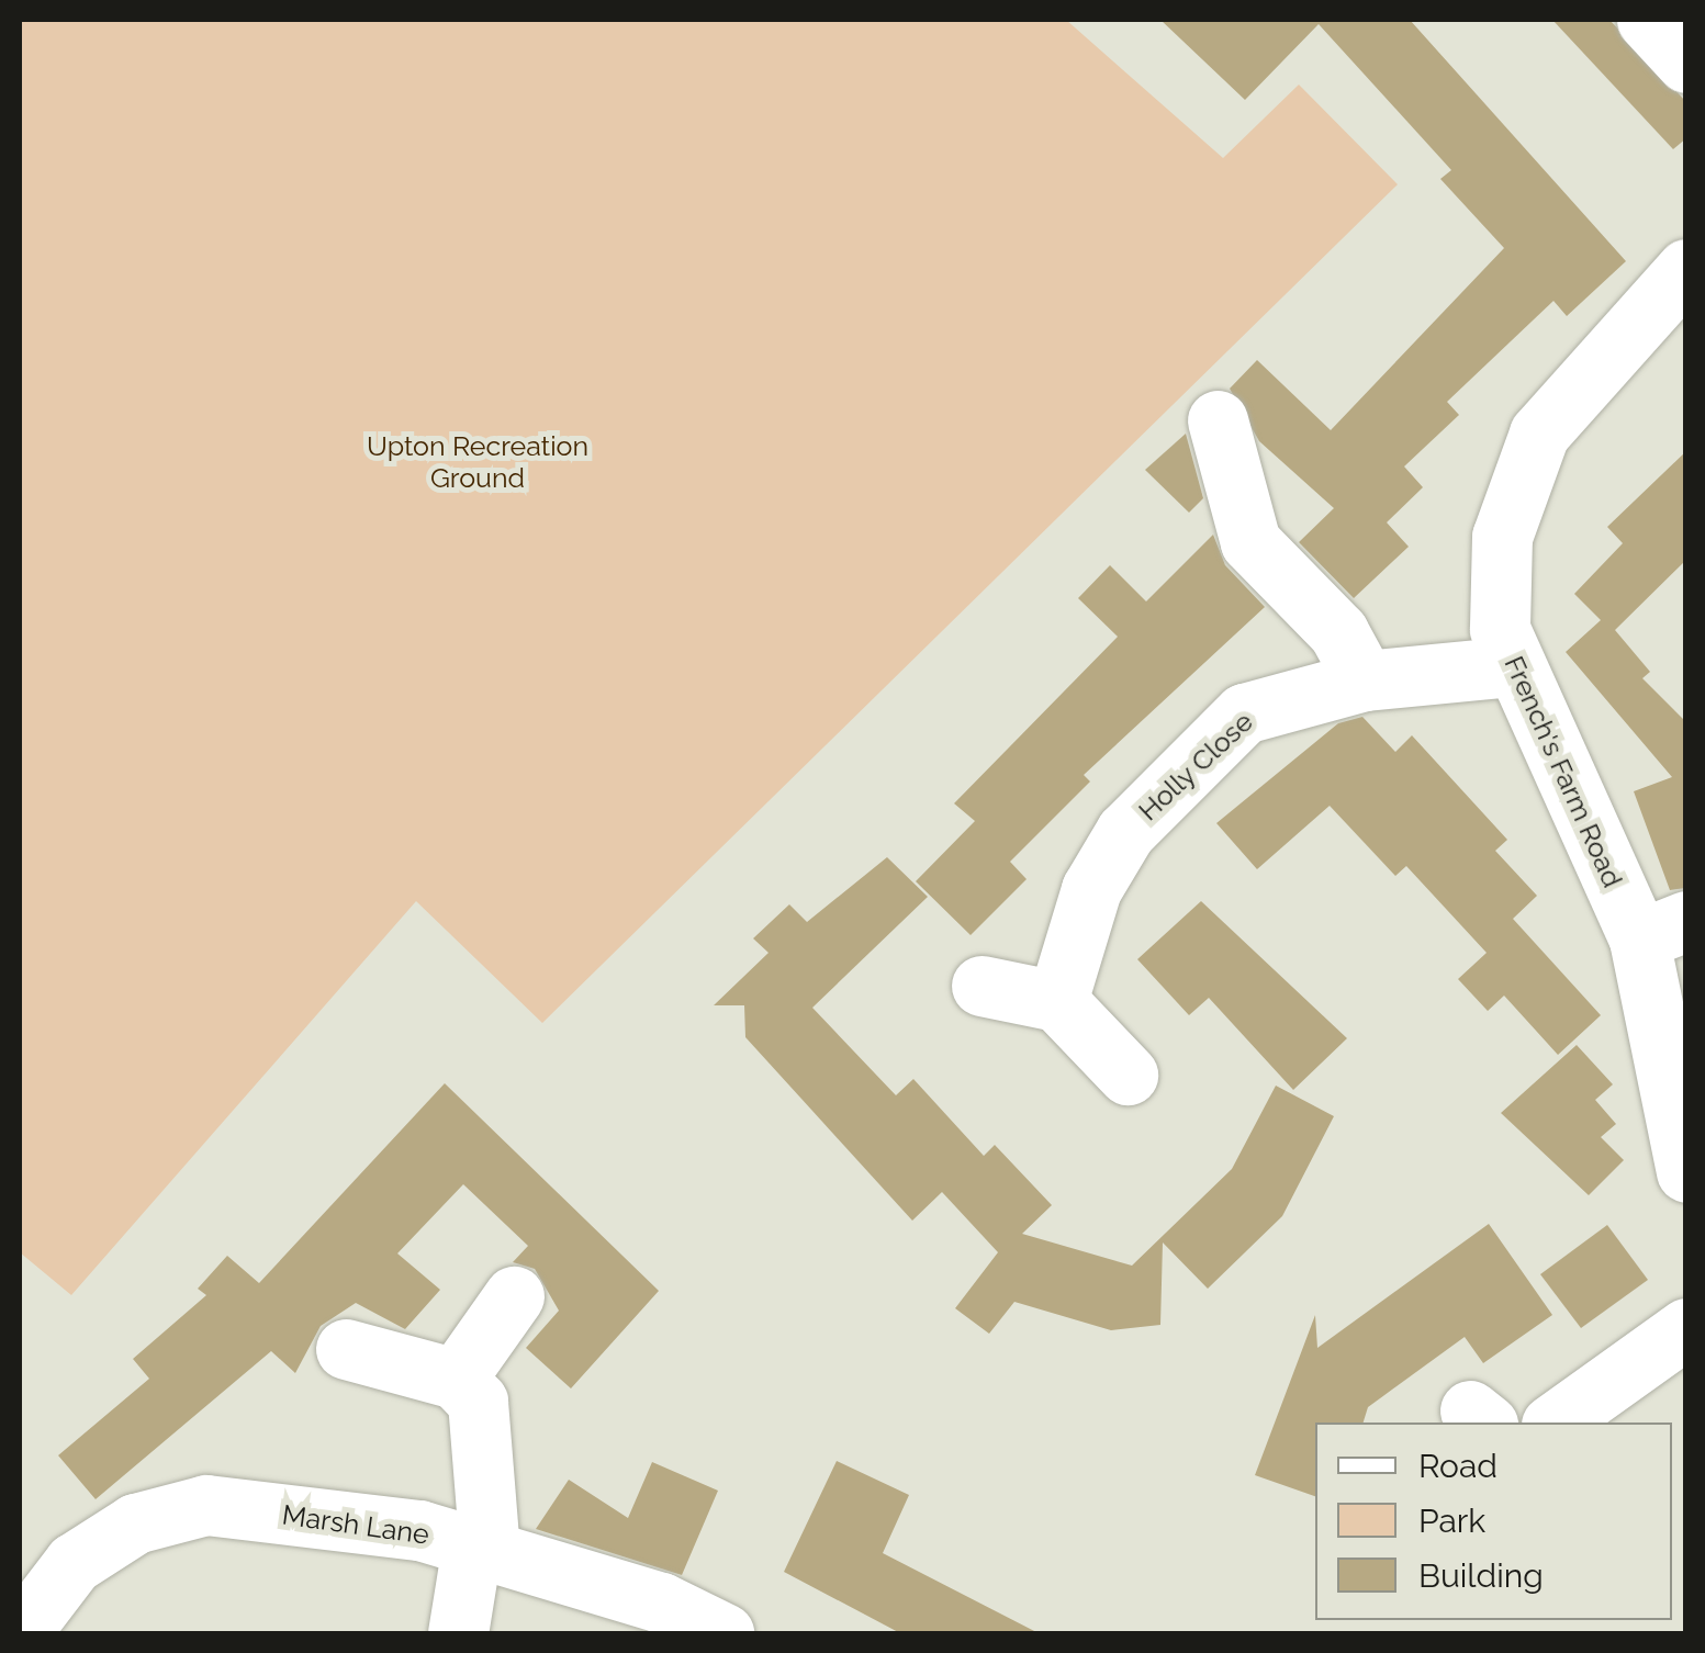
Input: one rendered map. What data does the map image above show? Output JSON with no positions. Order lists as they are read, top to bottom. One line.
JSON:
{"streets":{"street":["Holly Close","French's Farm Road","Marsh Lane"]},"crossings":[["Holly Close","French's Farm Road"]],"parks":["Upton Recreation Ground"],"legend":["Road","Park","Building"]}
